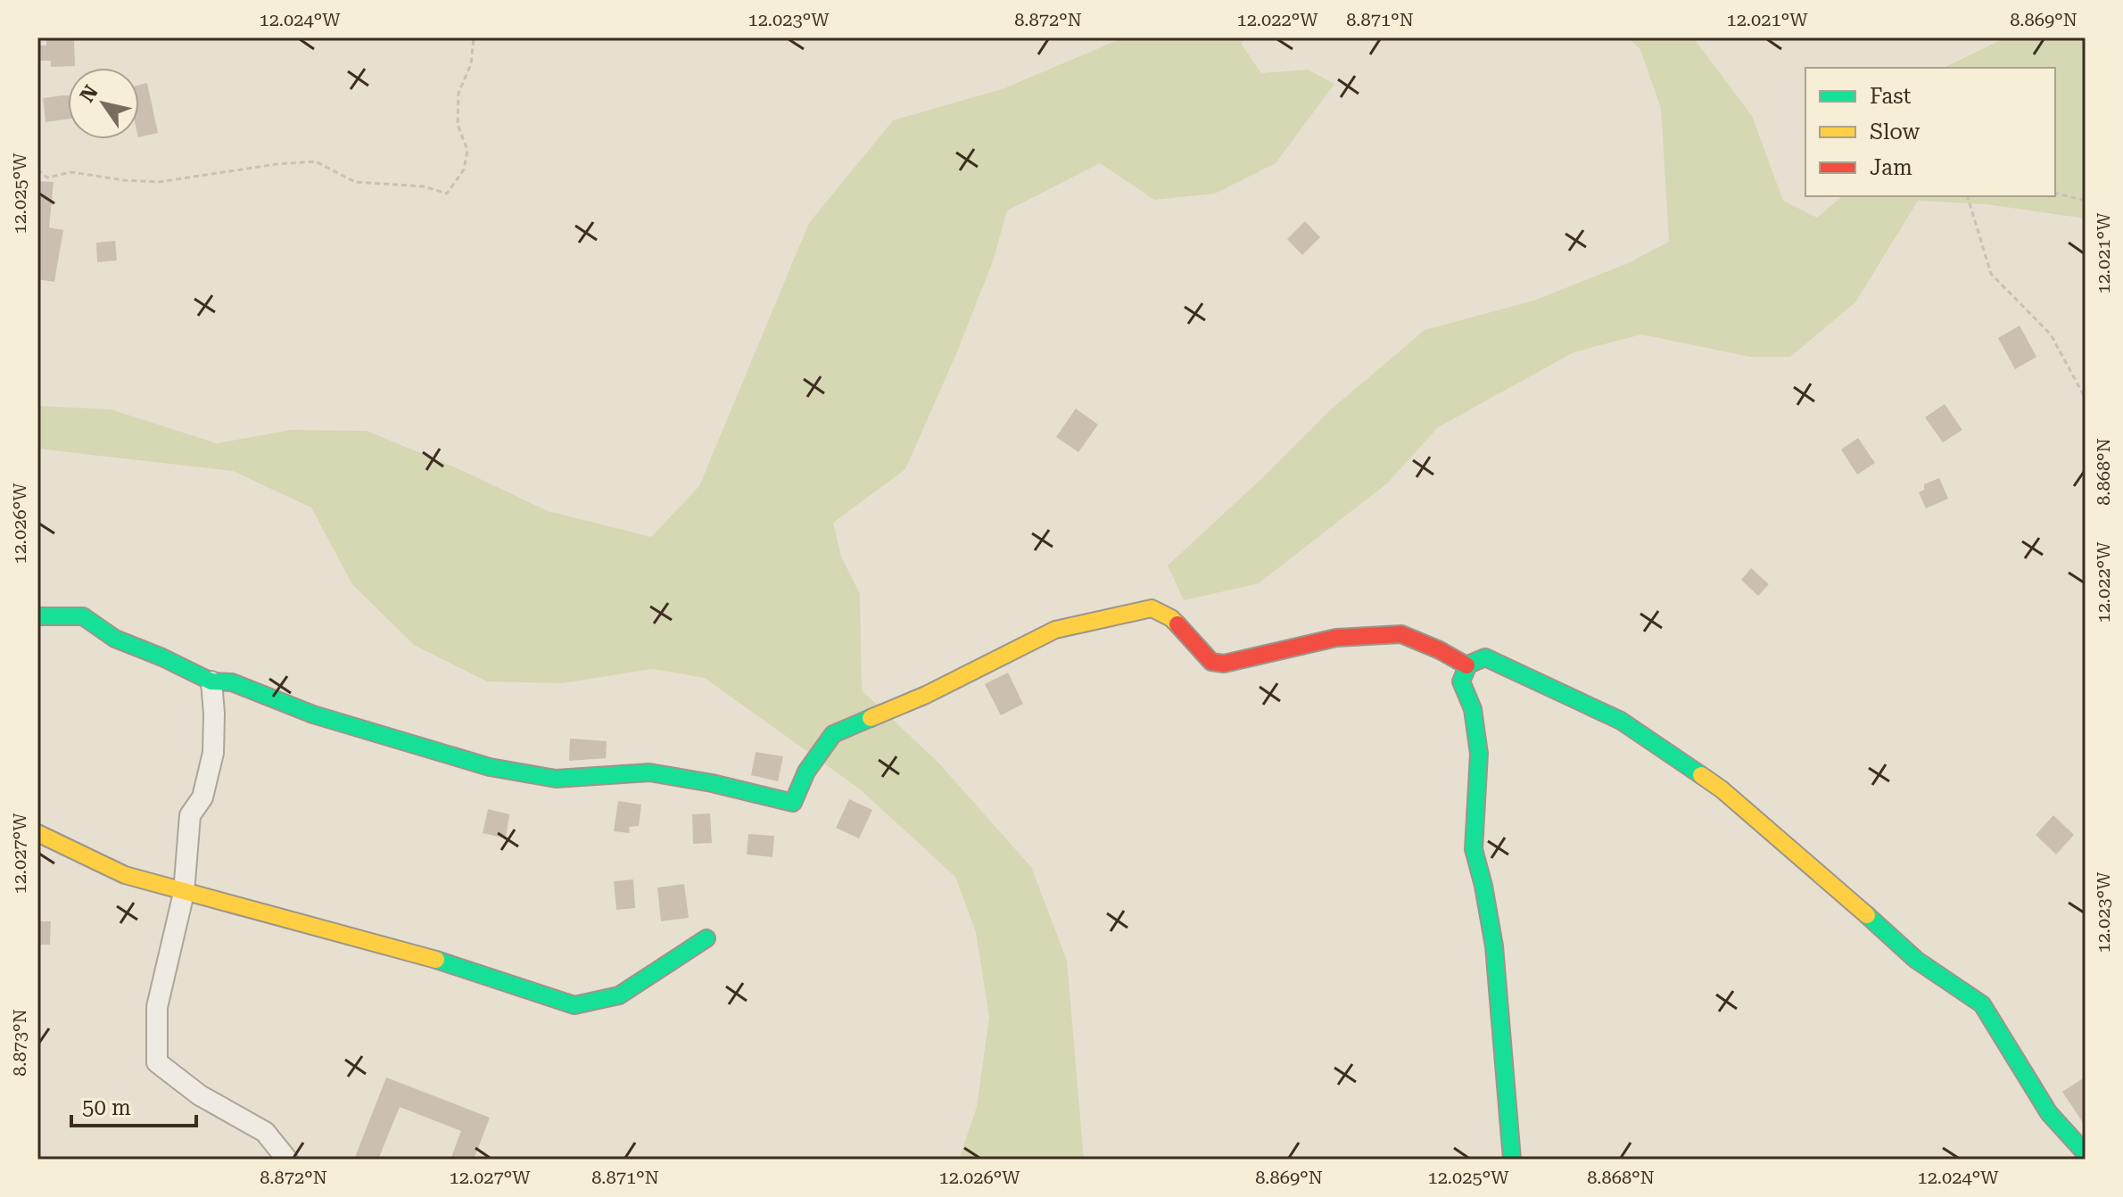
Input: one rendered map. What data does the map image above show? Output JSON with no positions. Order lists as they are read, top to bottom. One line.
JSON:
{"legend":["Fast","Slow","Jam"],"scale_bar":"50 m","north":"top left","coordinates":["12.024°W","12.023°W","8.872°N","12.022°W","8.871°N","12.021°W","8.869°N","12.025°W","8.868°N","12.026°W","12.027°W","8.873°N"]}
